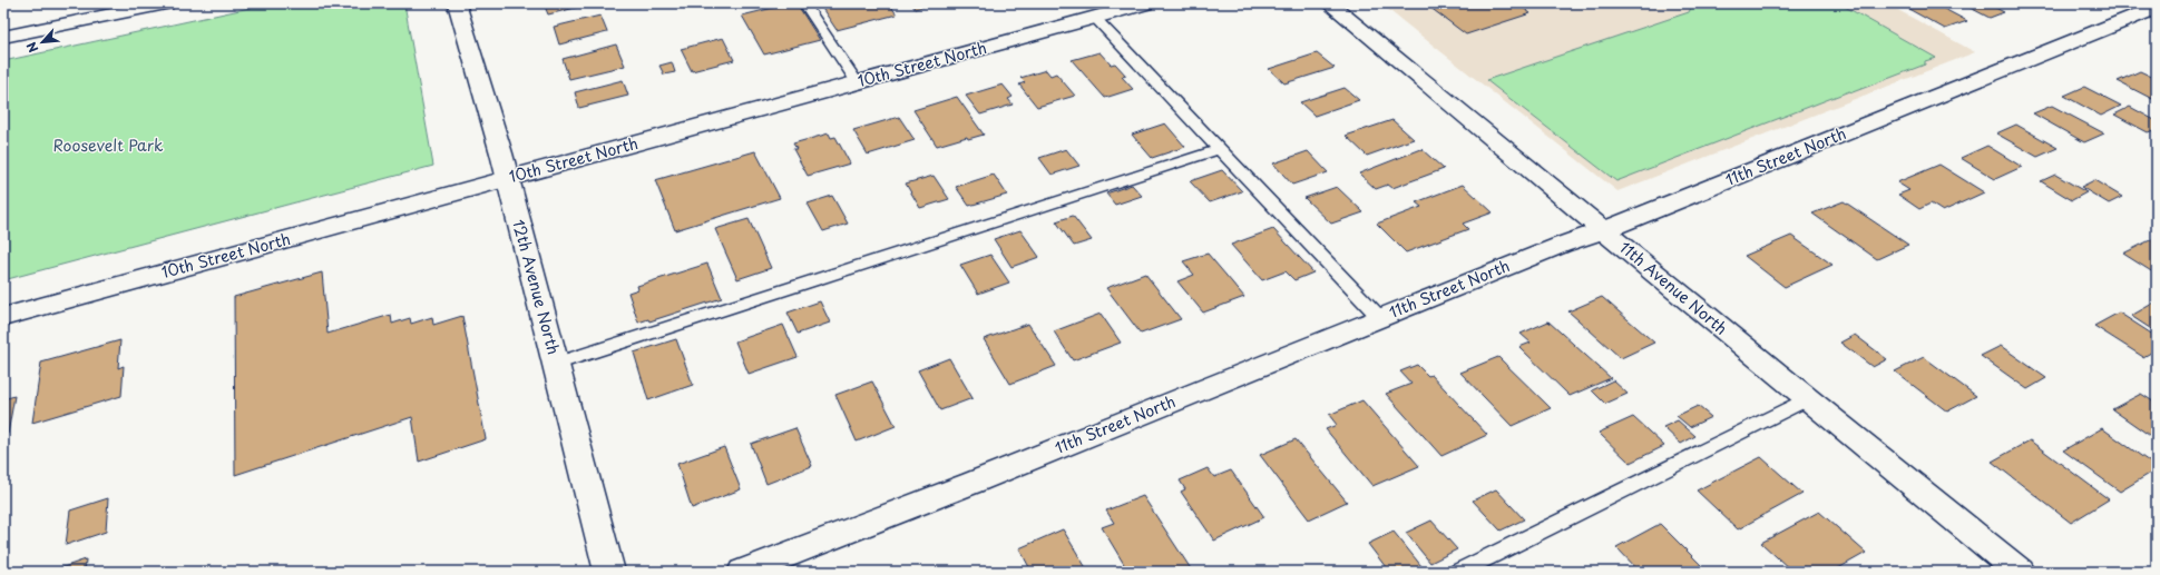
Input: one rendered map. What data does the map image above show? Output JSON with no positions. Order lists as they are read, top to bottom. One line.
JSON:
{"streets":{"street":["10th Street North","11th Street North","12th Avenue North","11th Avenue North"]},"crossings":[["10th Street North","12th Avenue North"],["11th Street North","11th Avenue North"]],"parks":["Roosevelt Park"],"north":"bottom left"}
